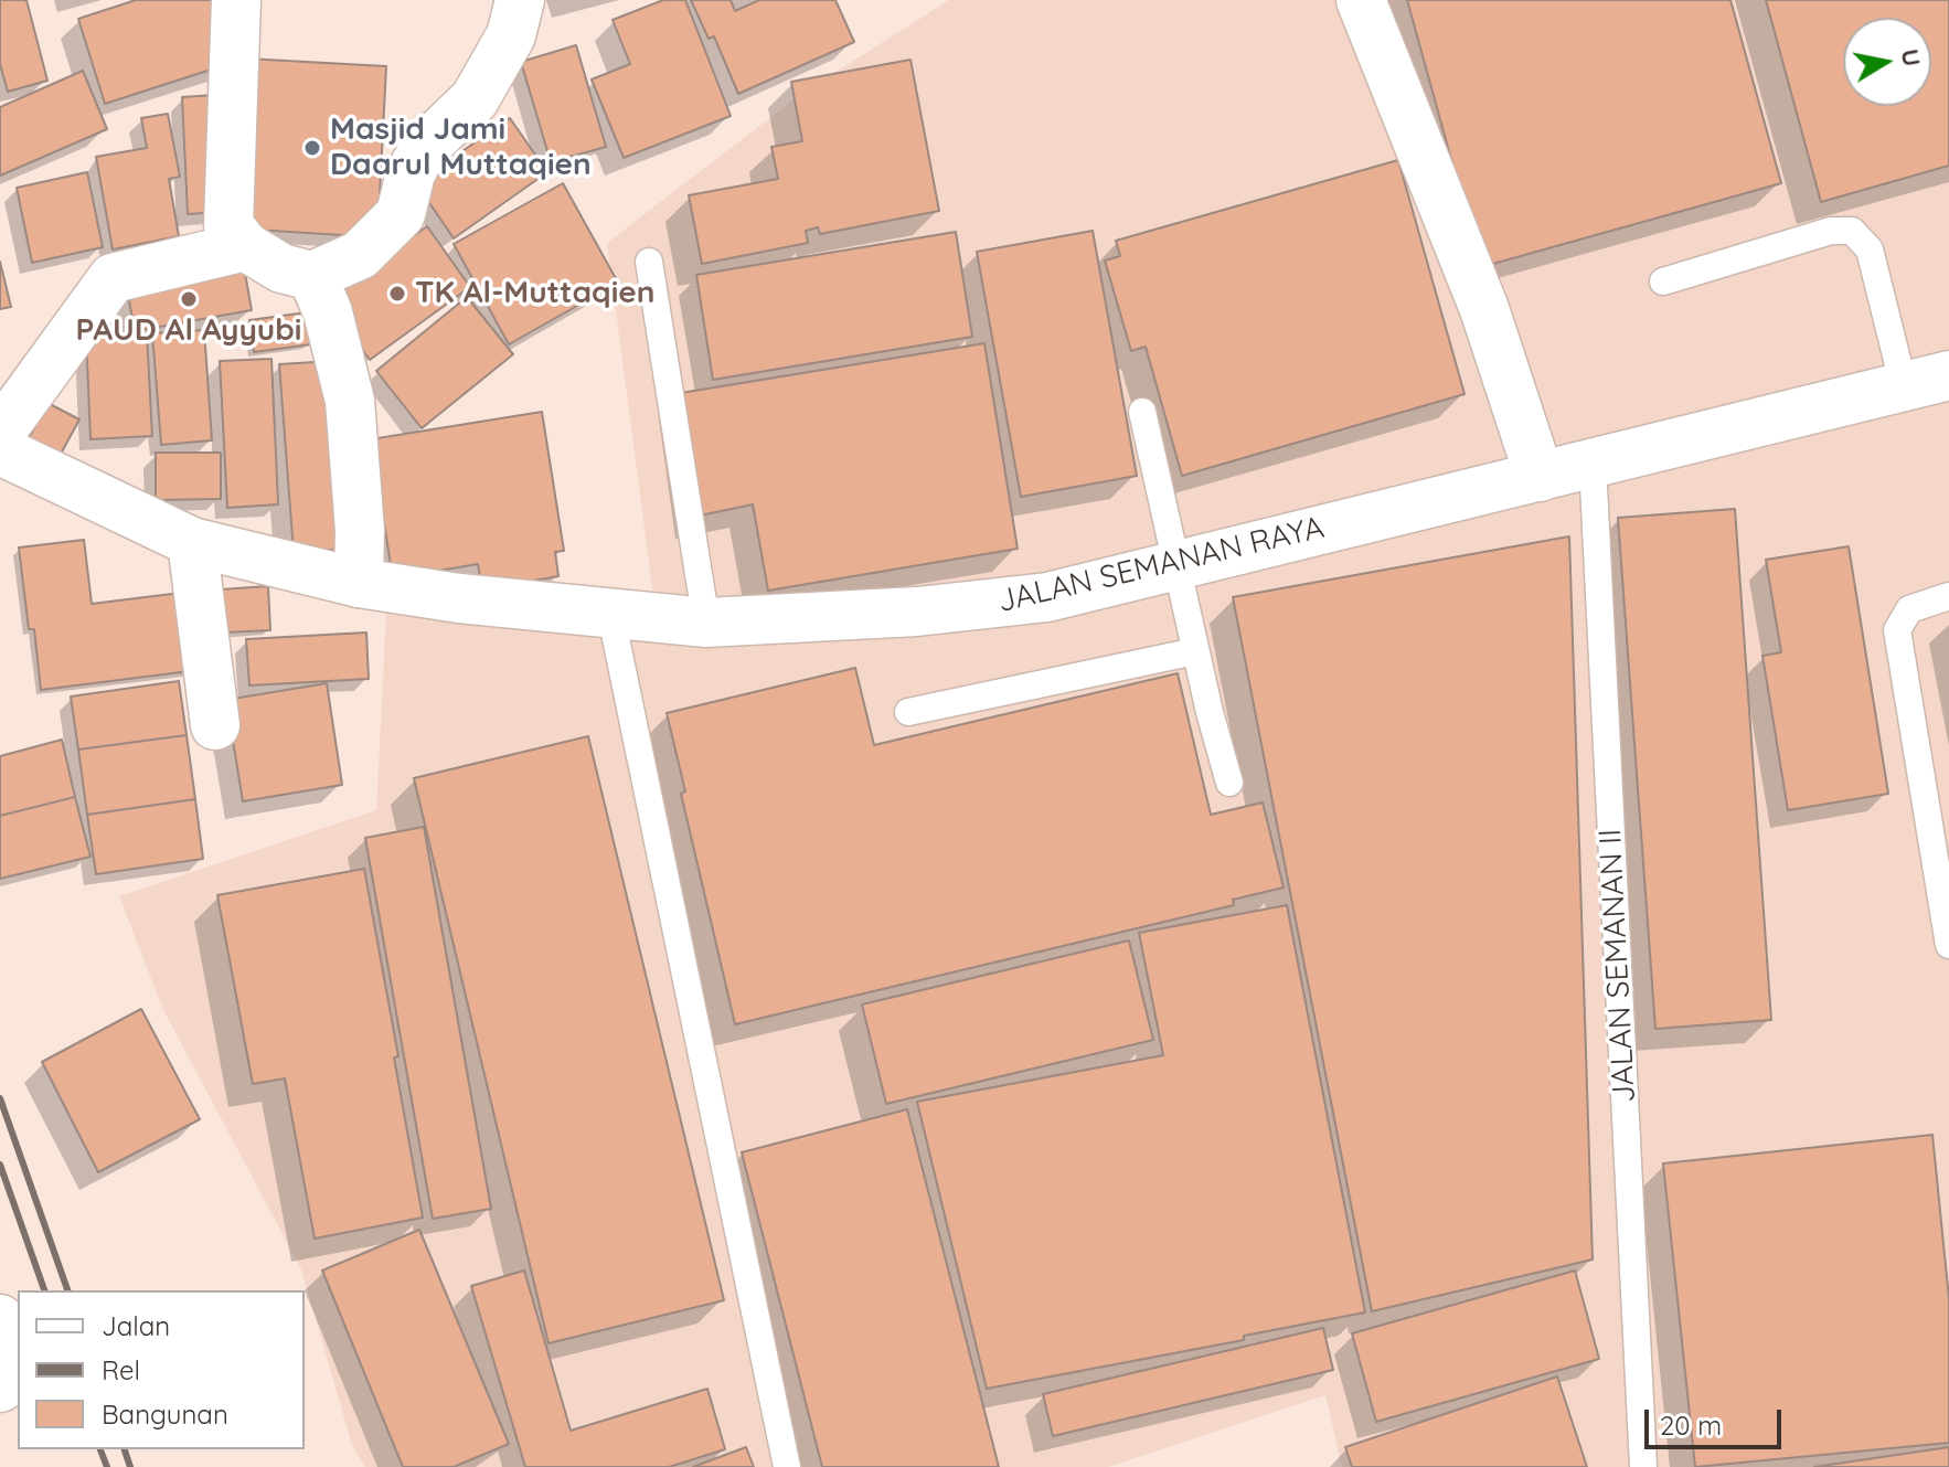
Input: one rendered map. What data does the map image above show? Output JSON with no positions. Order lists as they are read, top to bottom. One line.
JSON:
{"streets":{"street":["JALAN SEMANAN RAYA"],"lane":["JALAN SEMANAN II"]},"crossings":[["JALAN SEMANAN RAYA","JALAN SEMANAN II"]],"places":["Masjid Jami Daarul Muttaqien","TK Al-Muttaqien","PAUD Al Ayyubi"],"legend":["Jalan","Rel","Bangunan"],"scale_bar":"20 m","north":"right"}
